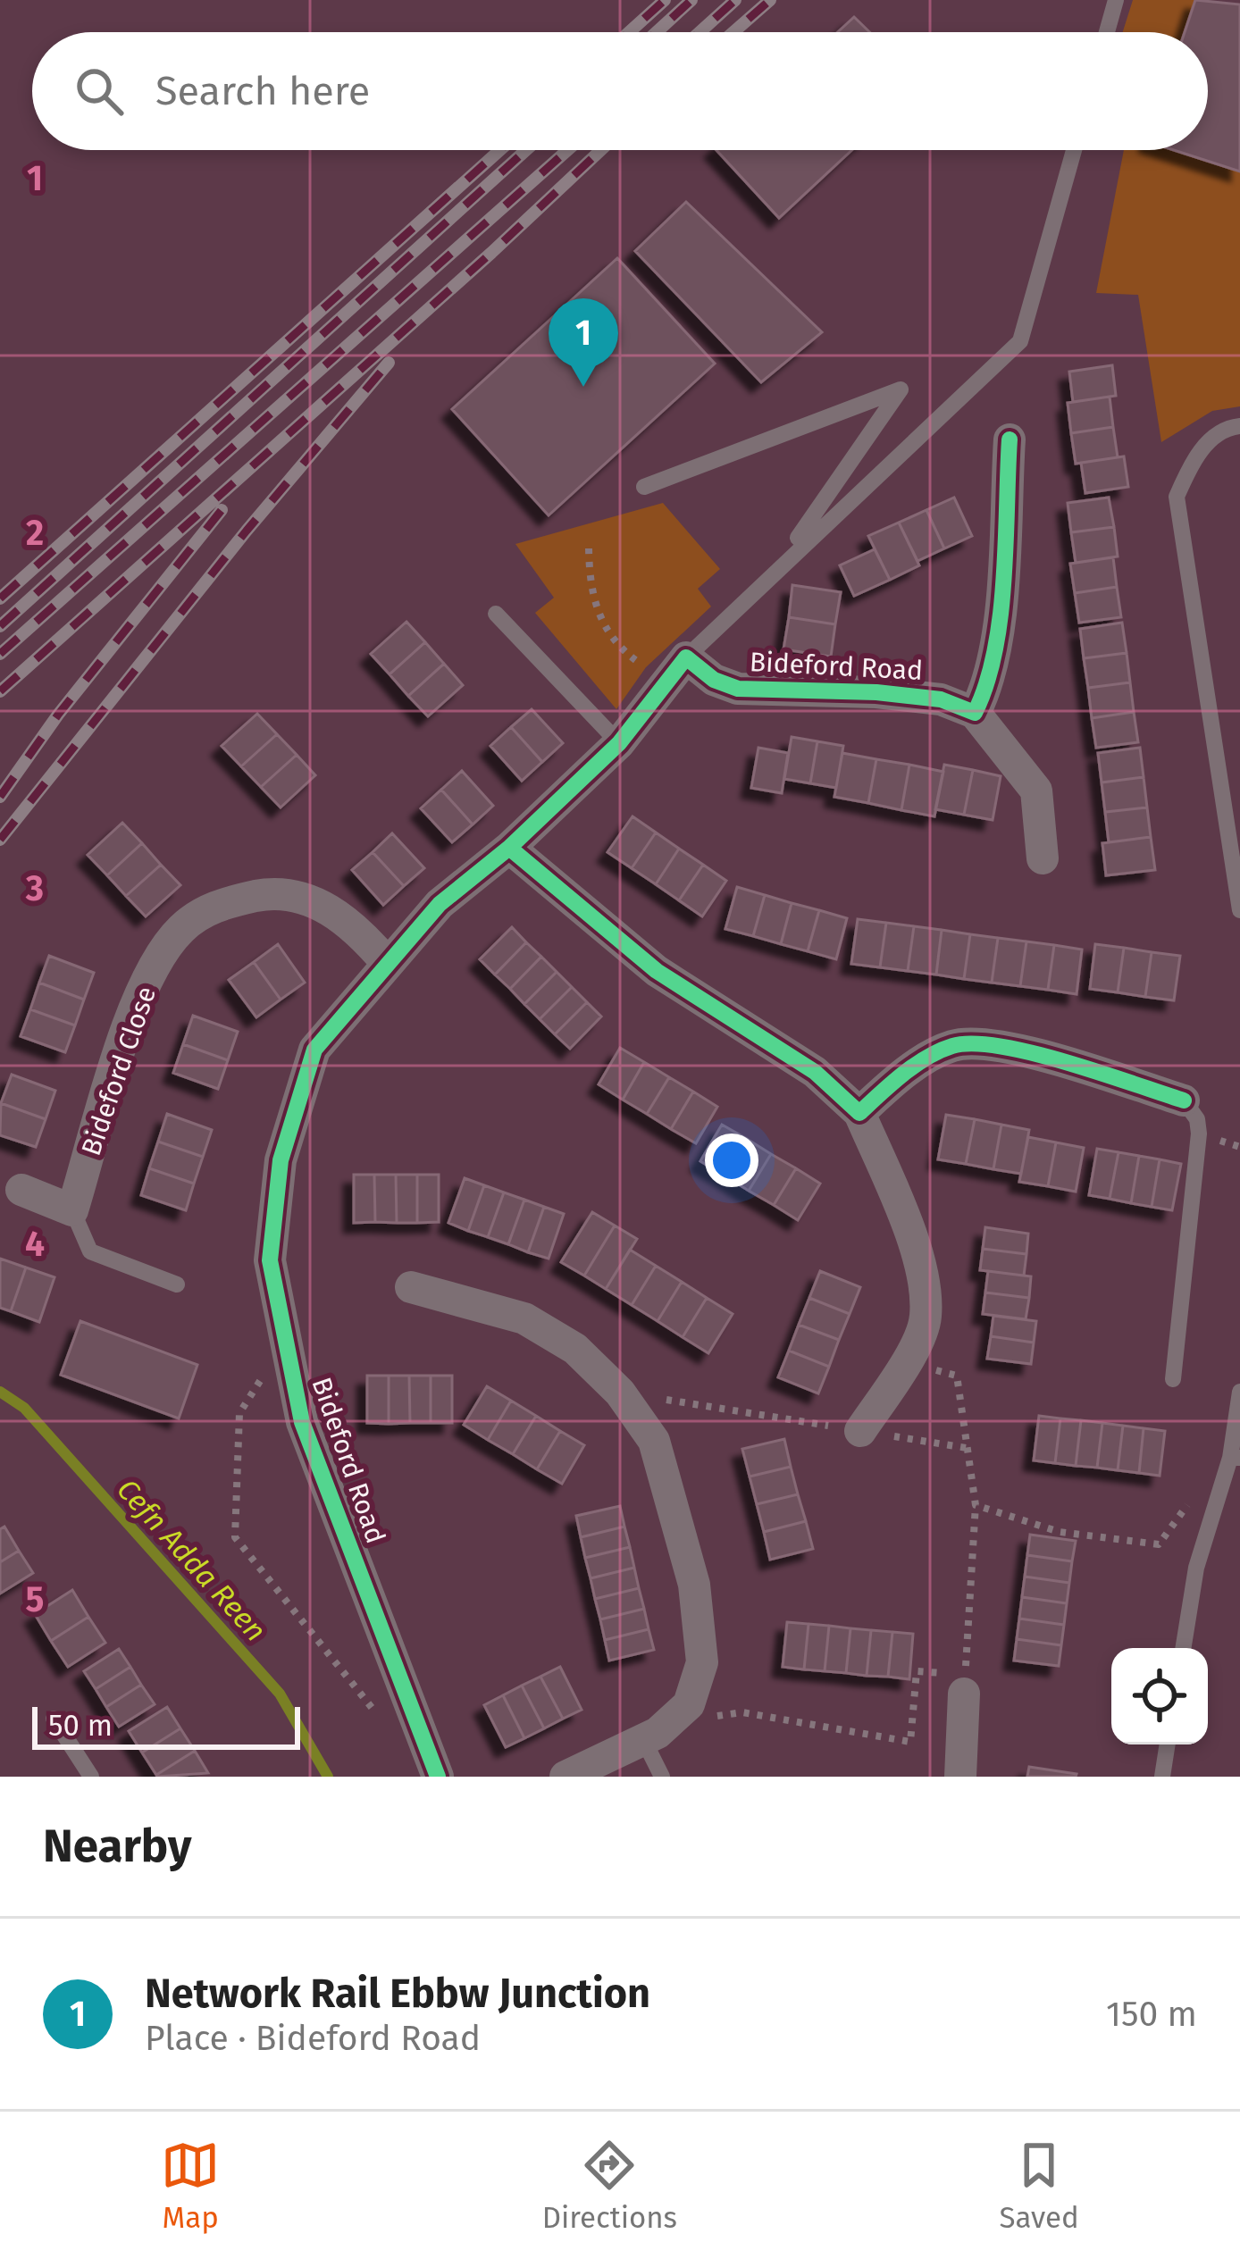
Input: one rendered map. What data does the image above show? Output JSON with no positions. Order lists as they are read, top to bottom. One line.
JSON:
{"streets":{"street":["Bideford Road","Bideford Close"]},"crossings":[["Bideford Road","Bideford Close"]],"water":["Cefn Adda Reen"],"scale_bar":"50 m","page":{"search":"Search here","pins":"1","scale":"50 m","heading":"Nearby","list":[{"mark":"1","name":"Network Rail Ebbw Junction","note":"Place · Bideford Road","value":"150 m"}],"nav":["Map","Directions","Saved"]},"grid":{"rows":["1","2","3","4","5"]}}
